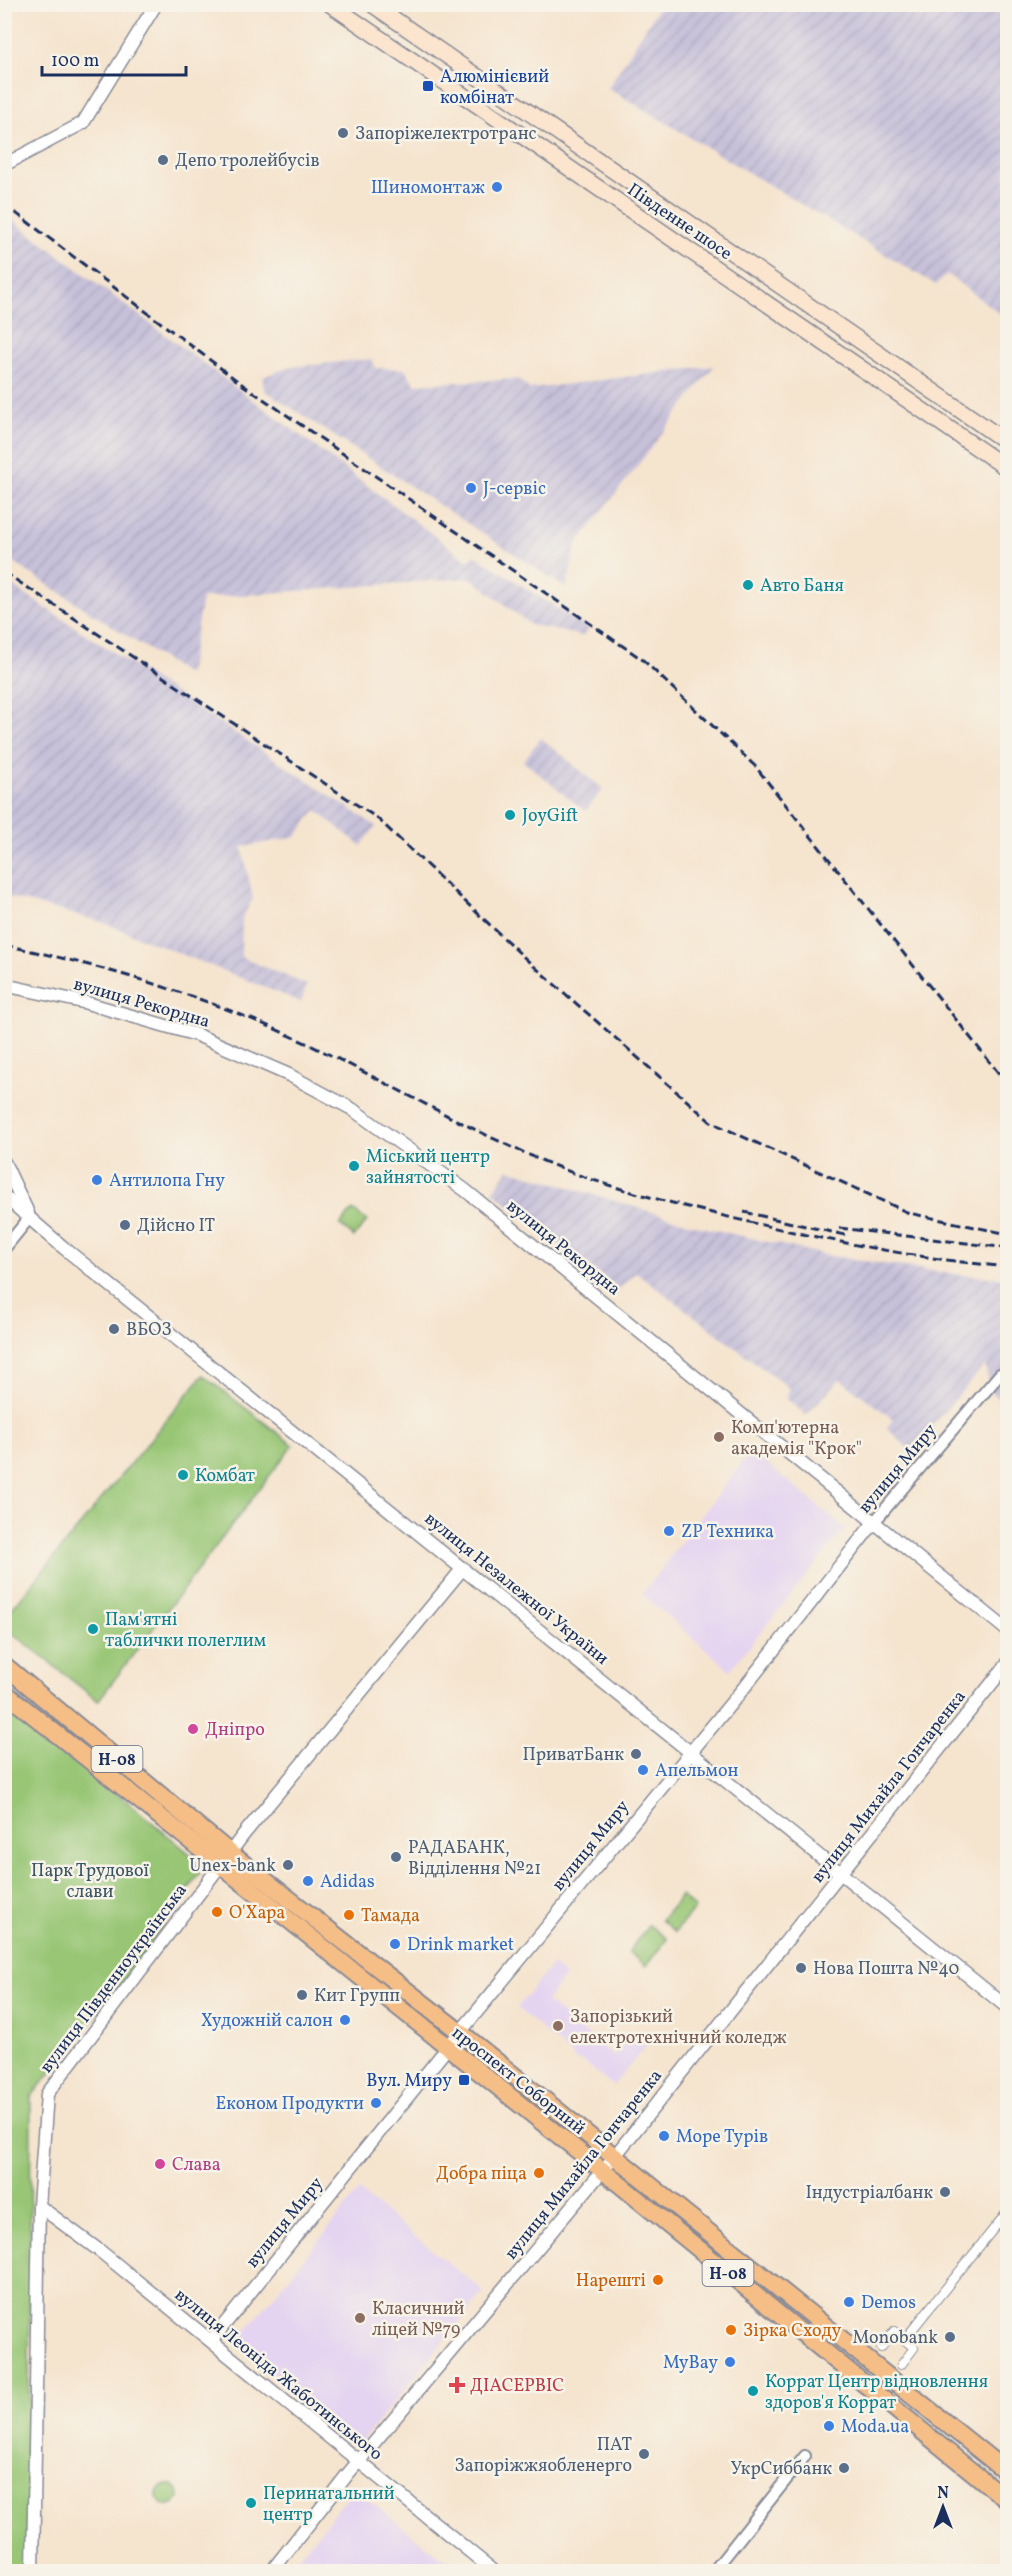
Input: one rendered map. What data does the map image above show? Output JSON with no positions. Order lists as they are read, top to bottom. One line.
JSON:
{"streets":{"main road":["Південне шосе","Н-08","проспект Соборний"],"street":["вулиця Рекордна","вулиця Миру","вулиця Незалежної України","вулиця Михайла Гончаренка","вулиця Південноукраїнська","вулиця Леоніда Жаботинського"]},"crossings":[["вулиця Рекордна","вулиця Миру"],["вулиця Миру","вулиця Незалежної України"],["вулиця Миру","проспект Соборний"],["вулиця Миру","вулиця Леоніда Жаботинського"],["вулиця Незалежної України","вулиця Михайла Гончаренка"],["вулиця Незалежної України","вулиця Південноукраїнська"],["вулиця Михайла Гончаренка","проспект Соборний"],["вулиця Михайла Гончаренка","вулиця Леоніда Жаботинського"],["вулиця Південноукраїнська","проспект Соборний"],["вулиця Південноукраїнська","вулиця Леоніда Жаботинського"]],"parks":["Парк Трудової слави"],"places":{"transit":["Алюмінієвий комбінат","Вул. Миру"],"other":["Запоріжелектротранс","Депо тролейбусів","Шиномонтаж","J-сервіс","Авто Баня","JoyGift","Міський центр зайнятості","Антилопа Гну","Дійсно ІТ","ВБОЗ","Комп'ютерна академія \"Крок\"","Комбат","ZP Техника","Пам'ятні таблички полеглим","Дніпро","ПриватБанк","Апельмон","РАДАБАНК, Відділення №21","Unex-bank","Adidas","О'Хара","Тамада","Drink market","Нова Пошта №40","Кит Групп","Художній салон","Запорізький електротехнічний коледж","Економ Продукти","Море Турiв","Слава","Добра піца","Індустріалбанк","Нарешті","Demos","Класичний ліцей №79","Зірка Сходу","Monobank","MyBay","Коррат Центр відновлення здоров'я Коррат","Moda.ua","ПАТ Запоріжжяобленерго","УкрСиббанк","Перинатальний центр"],"health":["ДІАСЕРВІС"]},"scale_bar":"100 m","north":"top"}
